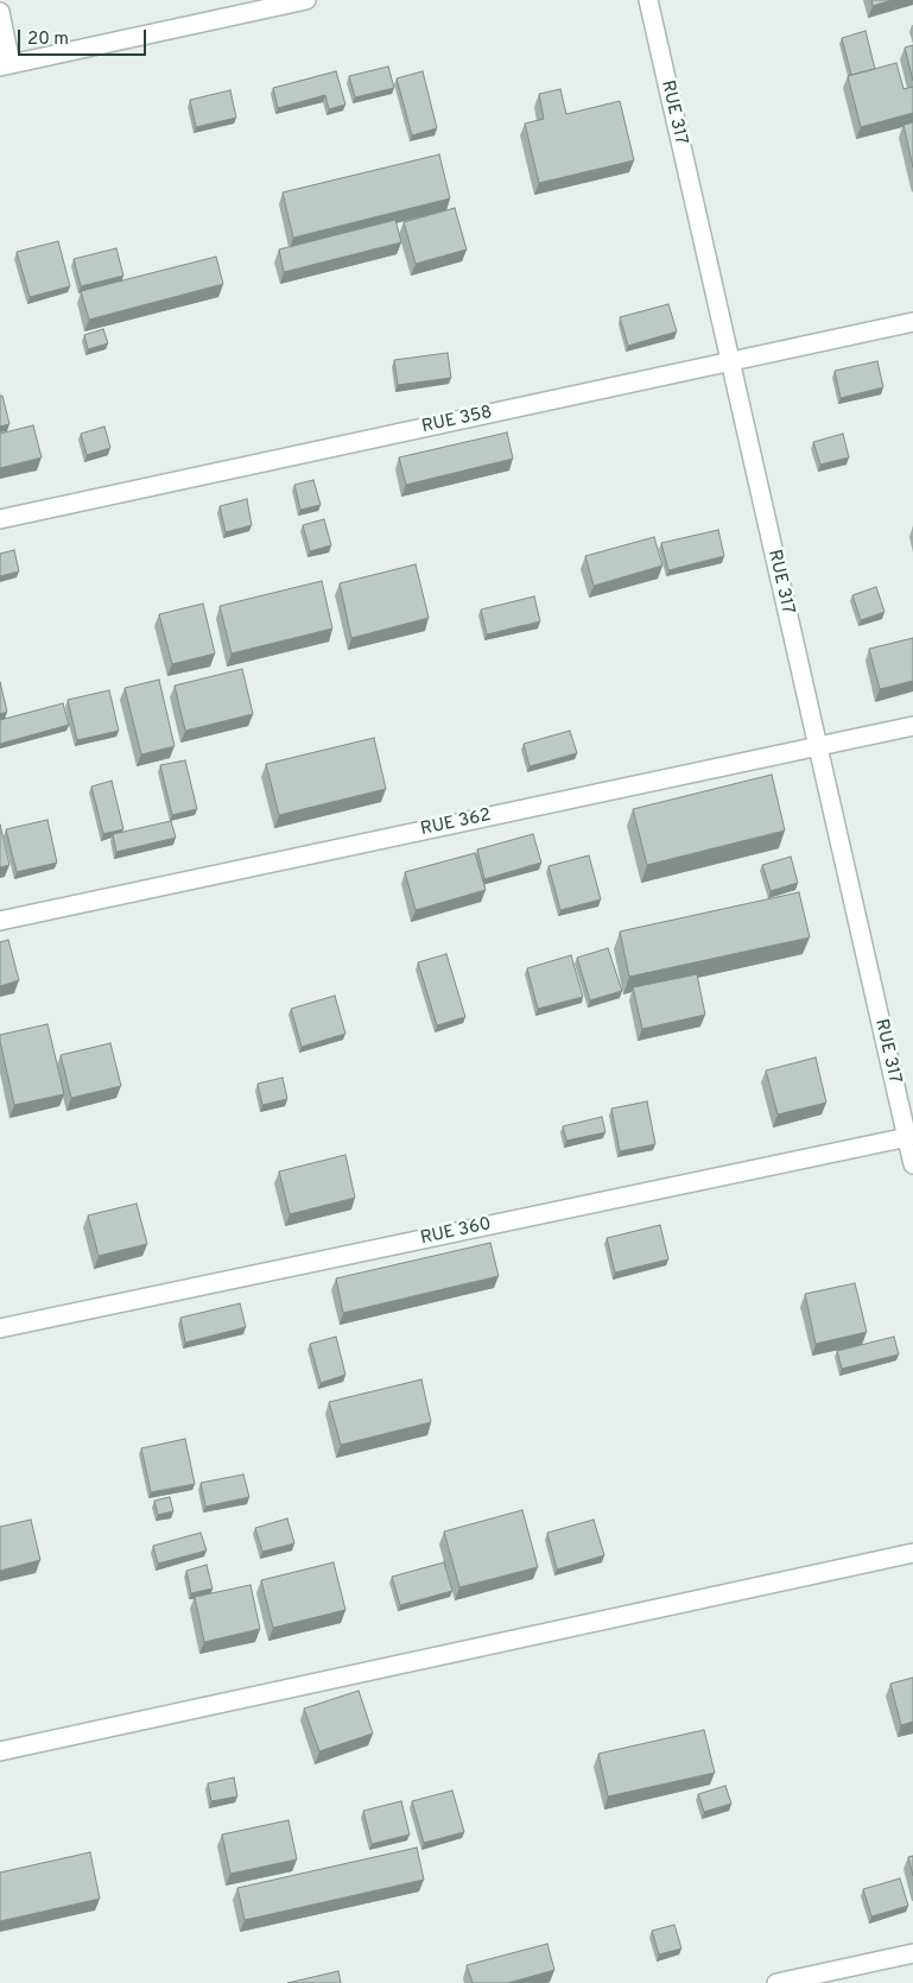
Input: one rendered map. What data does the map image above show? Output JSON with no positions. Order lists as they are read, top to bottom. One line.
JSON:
{"streets":{"street":["RUE 317","RUE 358","RUE 362","RUE 360"]},"crossings":[["RUE 317","RUE 358"],["RUE 317","RUE 362"],["RUE 317","RUE 360"]],"scale_bar":"20 m"}
